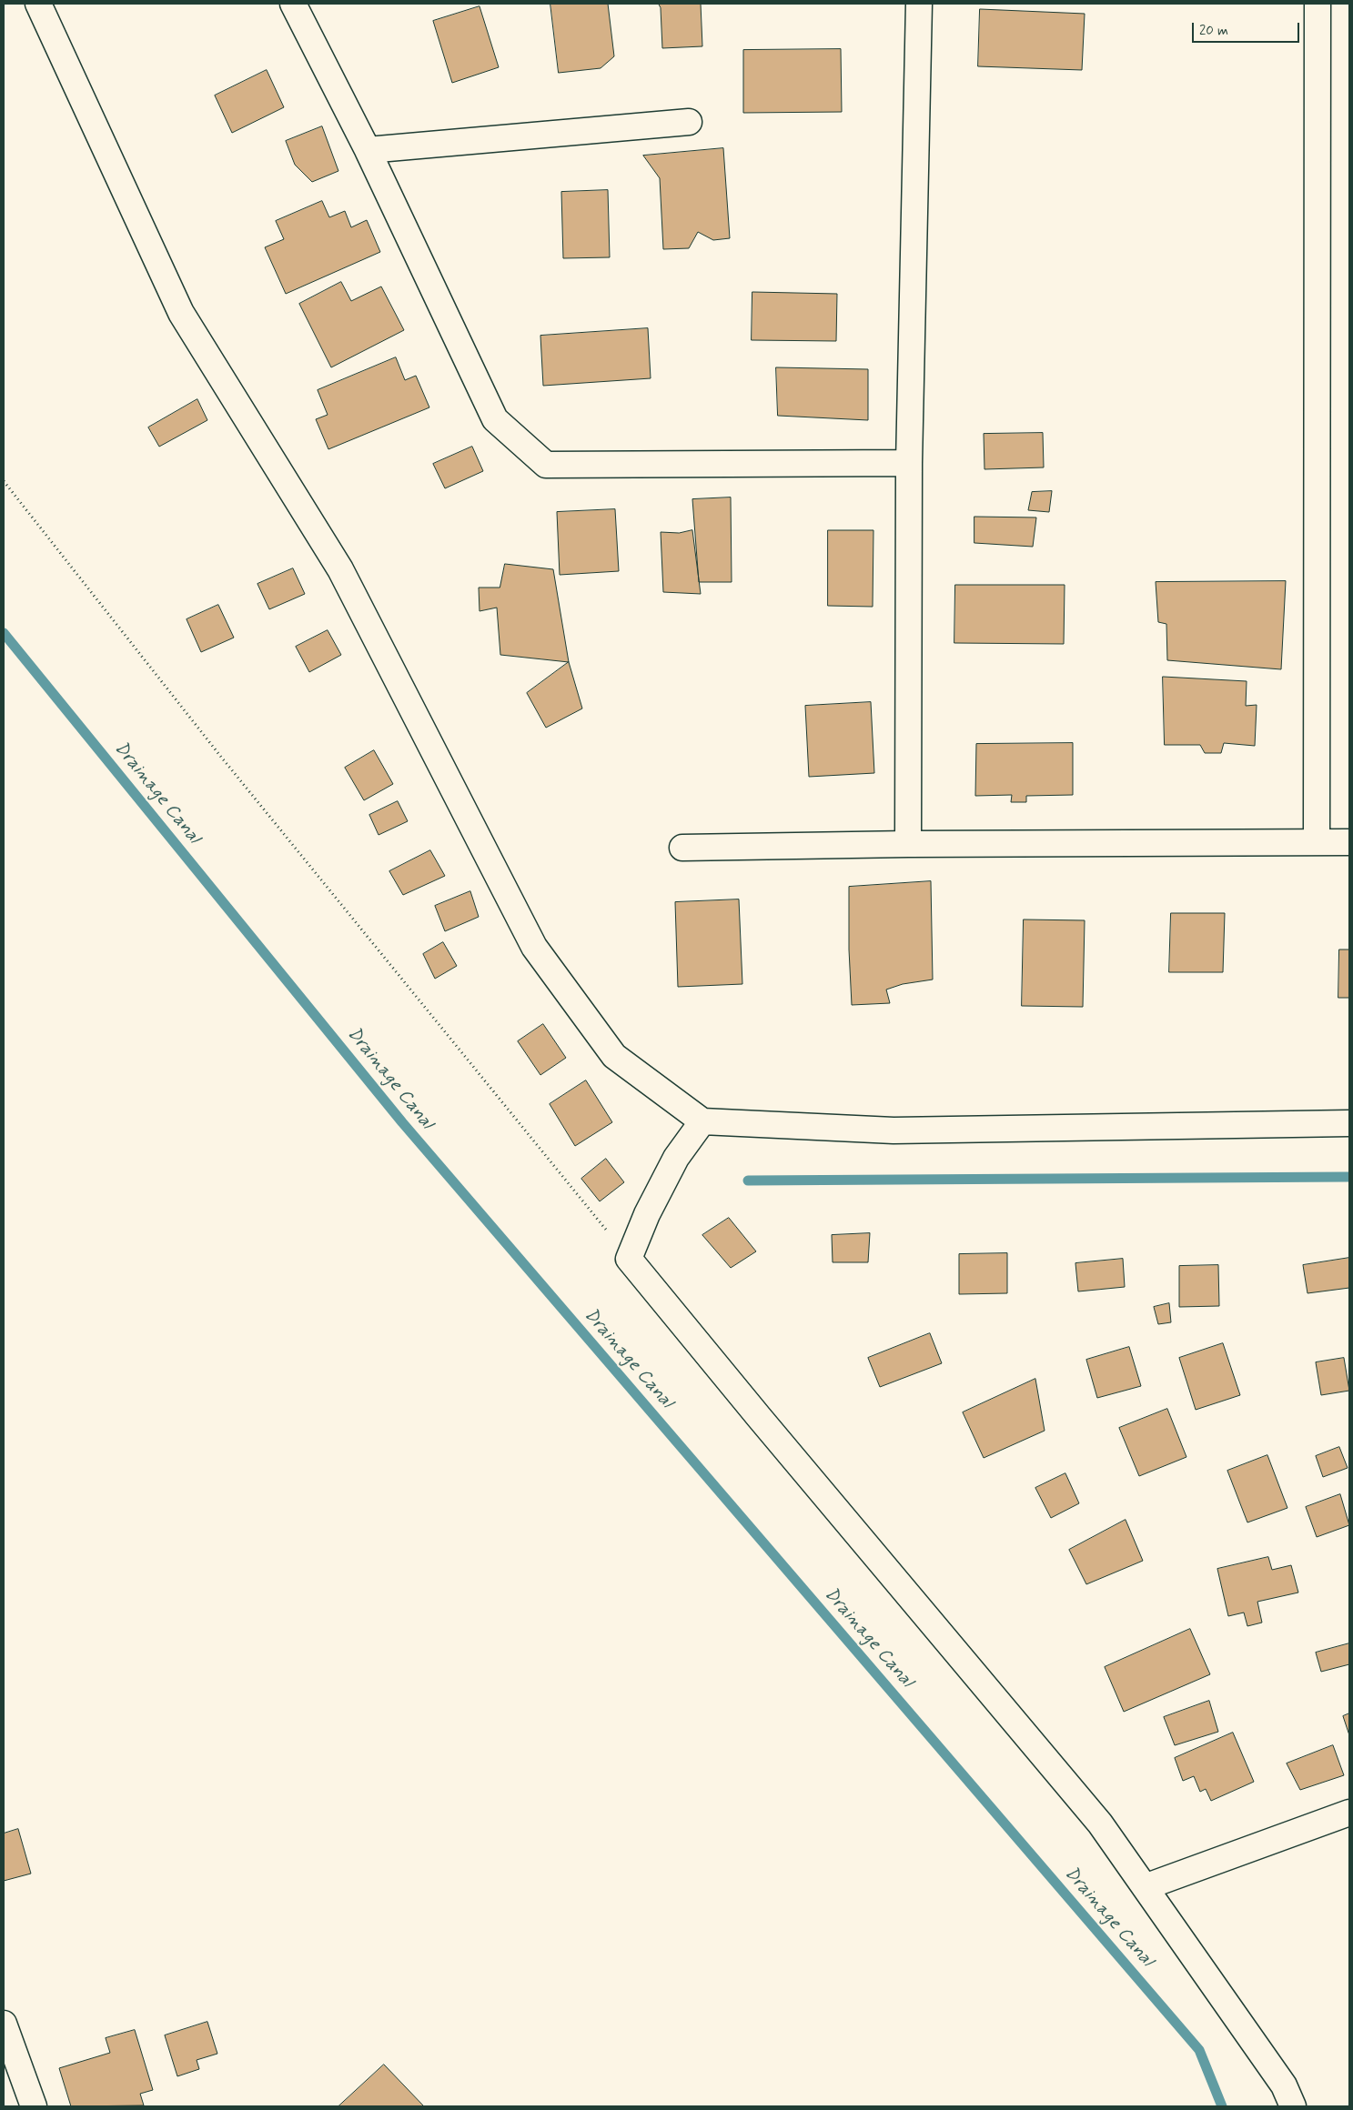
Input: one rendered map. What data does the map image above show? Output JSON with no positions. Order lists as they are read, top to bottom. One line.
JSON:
{"water":["Drainage Canal"],"scale_bar":"20 m"}
